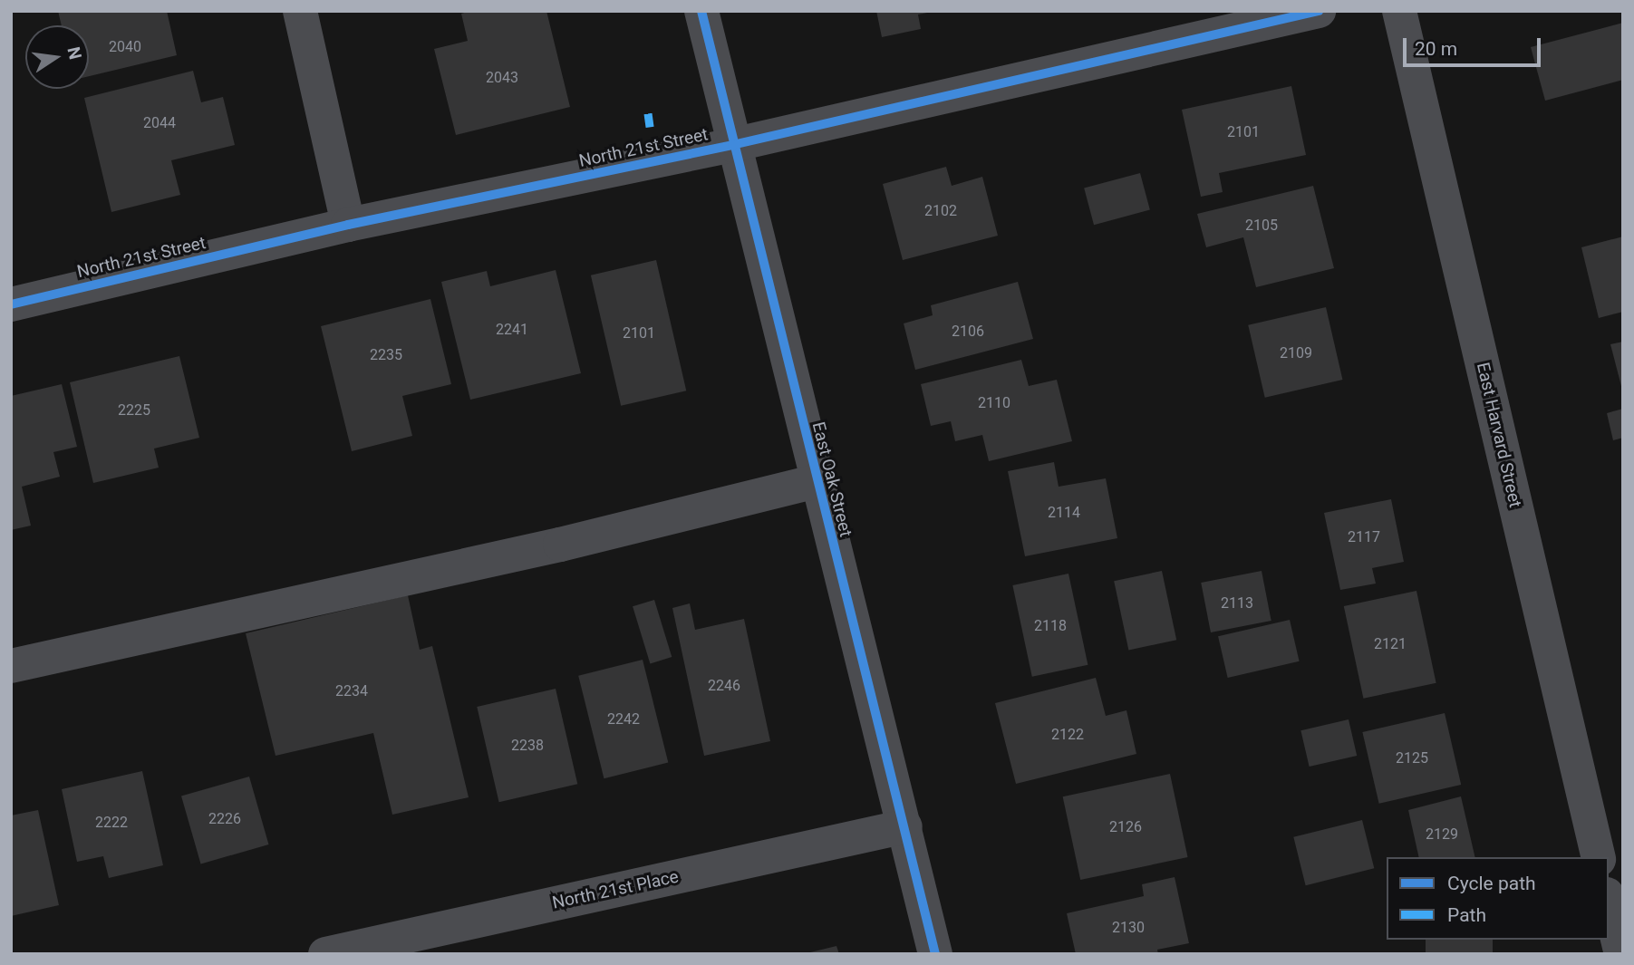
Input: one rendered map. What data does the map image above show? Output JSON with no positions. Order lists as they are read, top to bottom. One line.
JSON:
{"streets":{"street":["North 21st Street","East Harvard Street","East Oak Street","North 21st Place"]},"crossings":[["North 21st Street","East Oak Street"],["East Oak Street","North 21st Place"]],"house_numbers":["2040","2043","2044","2101","2102","2105","2241","2106","2101","2109","2235","2110","2225","2114","2117","2113","2118","2121","2246","2234","2242","2122","2238","2125","2226","2222","2126","2129","2130"],"legend":["Cycle path","Path"],"scale_bar":"20 m","north":"right"}
